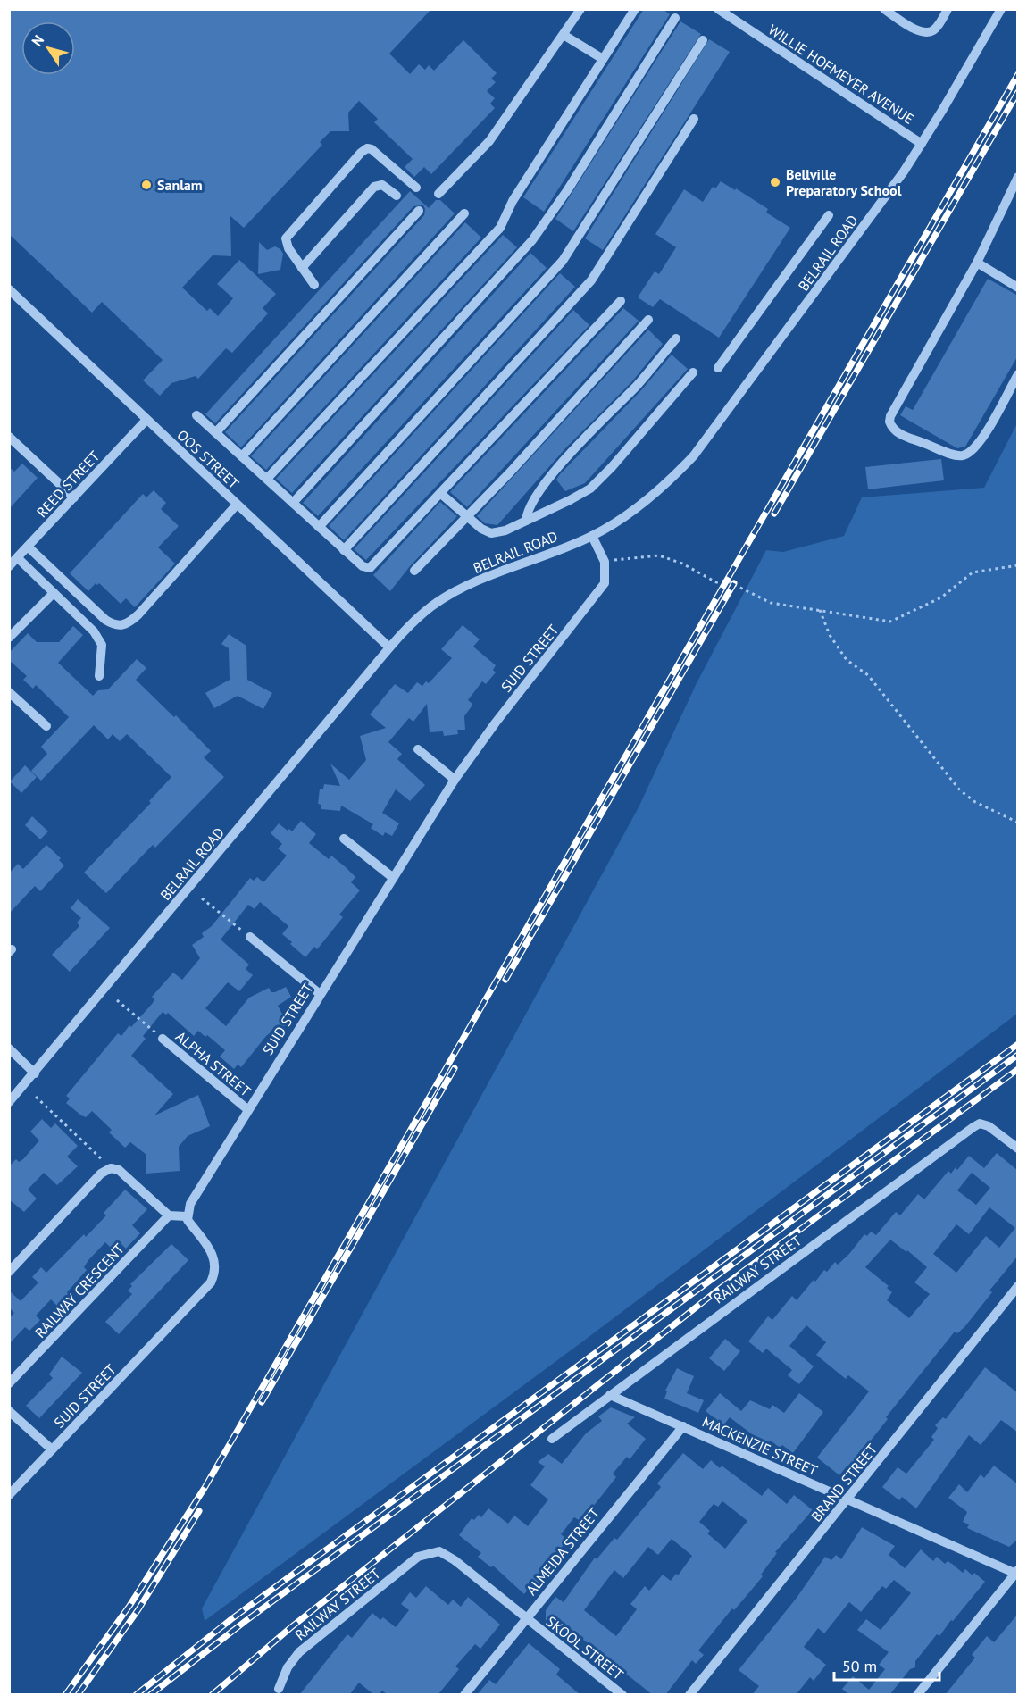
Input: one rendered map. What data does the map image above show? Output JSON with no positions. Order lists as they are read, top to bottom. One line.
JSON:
{"streets":{"street":["WILLIE HOFMEYER AVENUE","BELRAIL ROAD","OOS STREET","REED STREET","SUID STREET","ALPHA STREET","RAILWAY STREET","RAILWAY CRESCENT","MACKENZIE STREET","BRAND STREET","ALMEIDA STREET","SKOOL STREET"]},"crossings":[["WILLIE HOFMEYER AVENUE","BELRAIL ROAD"],["BELRAIL ROAD","OOS STREET"],["BELRAIL ROAD","SUID STREET"],["OOS STREET","REED STREET"],["SUID STREET","ALPHA STREET"],["RAILWAY STREET","MACKENZIE STREET"],["RAILWAY STREET","SKOOL STREET"],["MACKENZIE STREET","BRAND STREET"],["MACKENZIE STREET","ALMEIDA STREET"],["ALMEIDA STREET","SKOOL STREET"]],"places":["Bellville Preparatory School","Sanlam"],"scale_bar":"50 m","north":"top left"}
